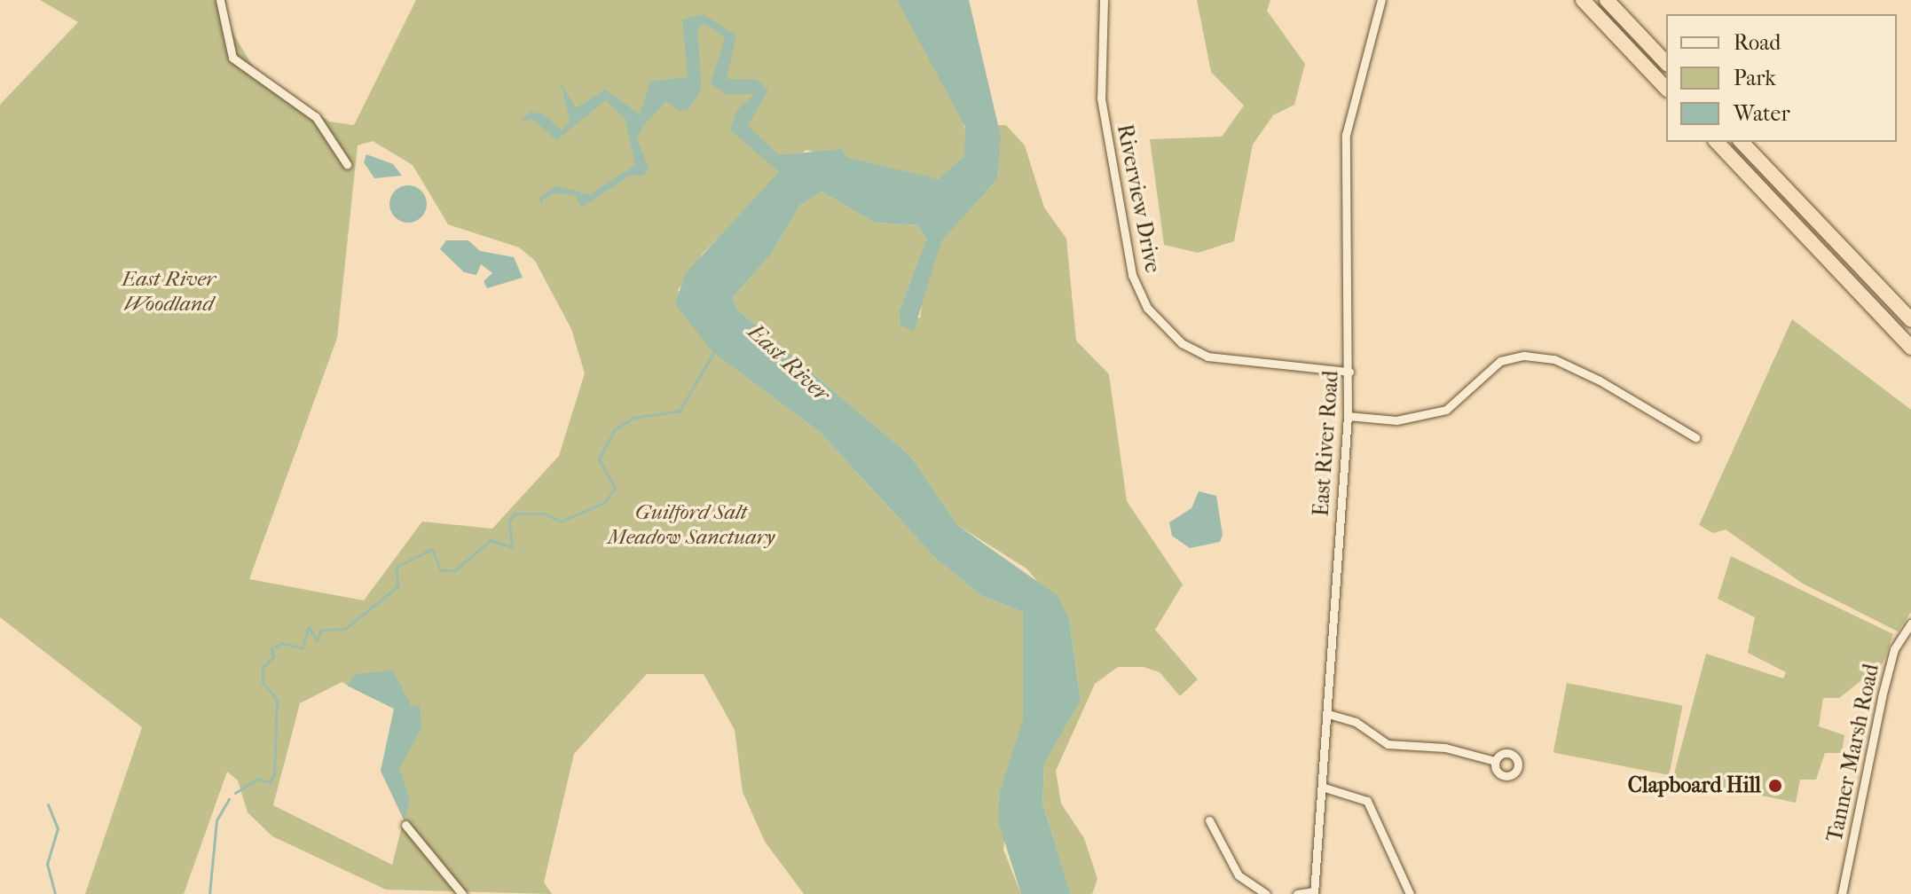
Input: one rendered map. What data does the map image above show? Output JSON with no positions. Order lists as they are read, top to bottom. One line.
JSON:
{"streets":{"street":["Riverview Drive","East River Road","Tanner Marsh Road"]},"crossings":[["Riverview Drive","East River Road"]],"water":["East River"],"parks":["East River Woodland","Guilford Salt Meadow Sanctuary"],"places":["Clapboard Hill"],"legend":["Road","Park","Water"]}
